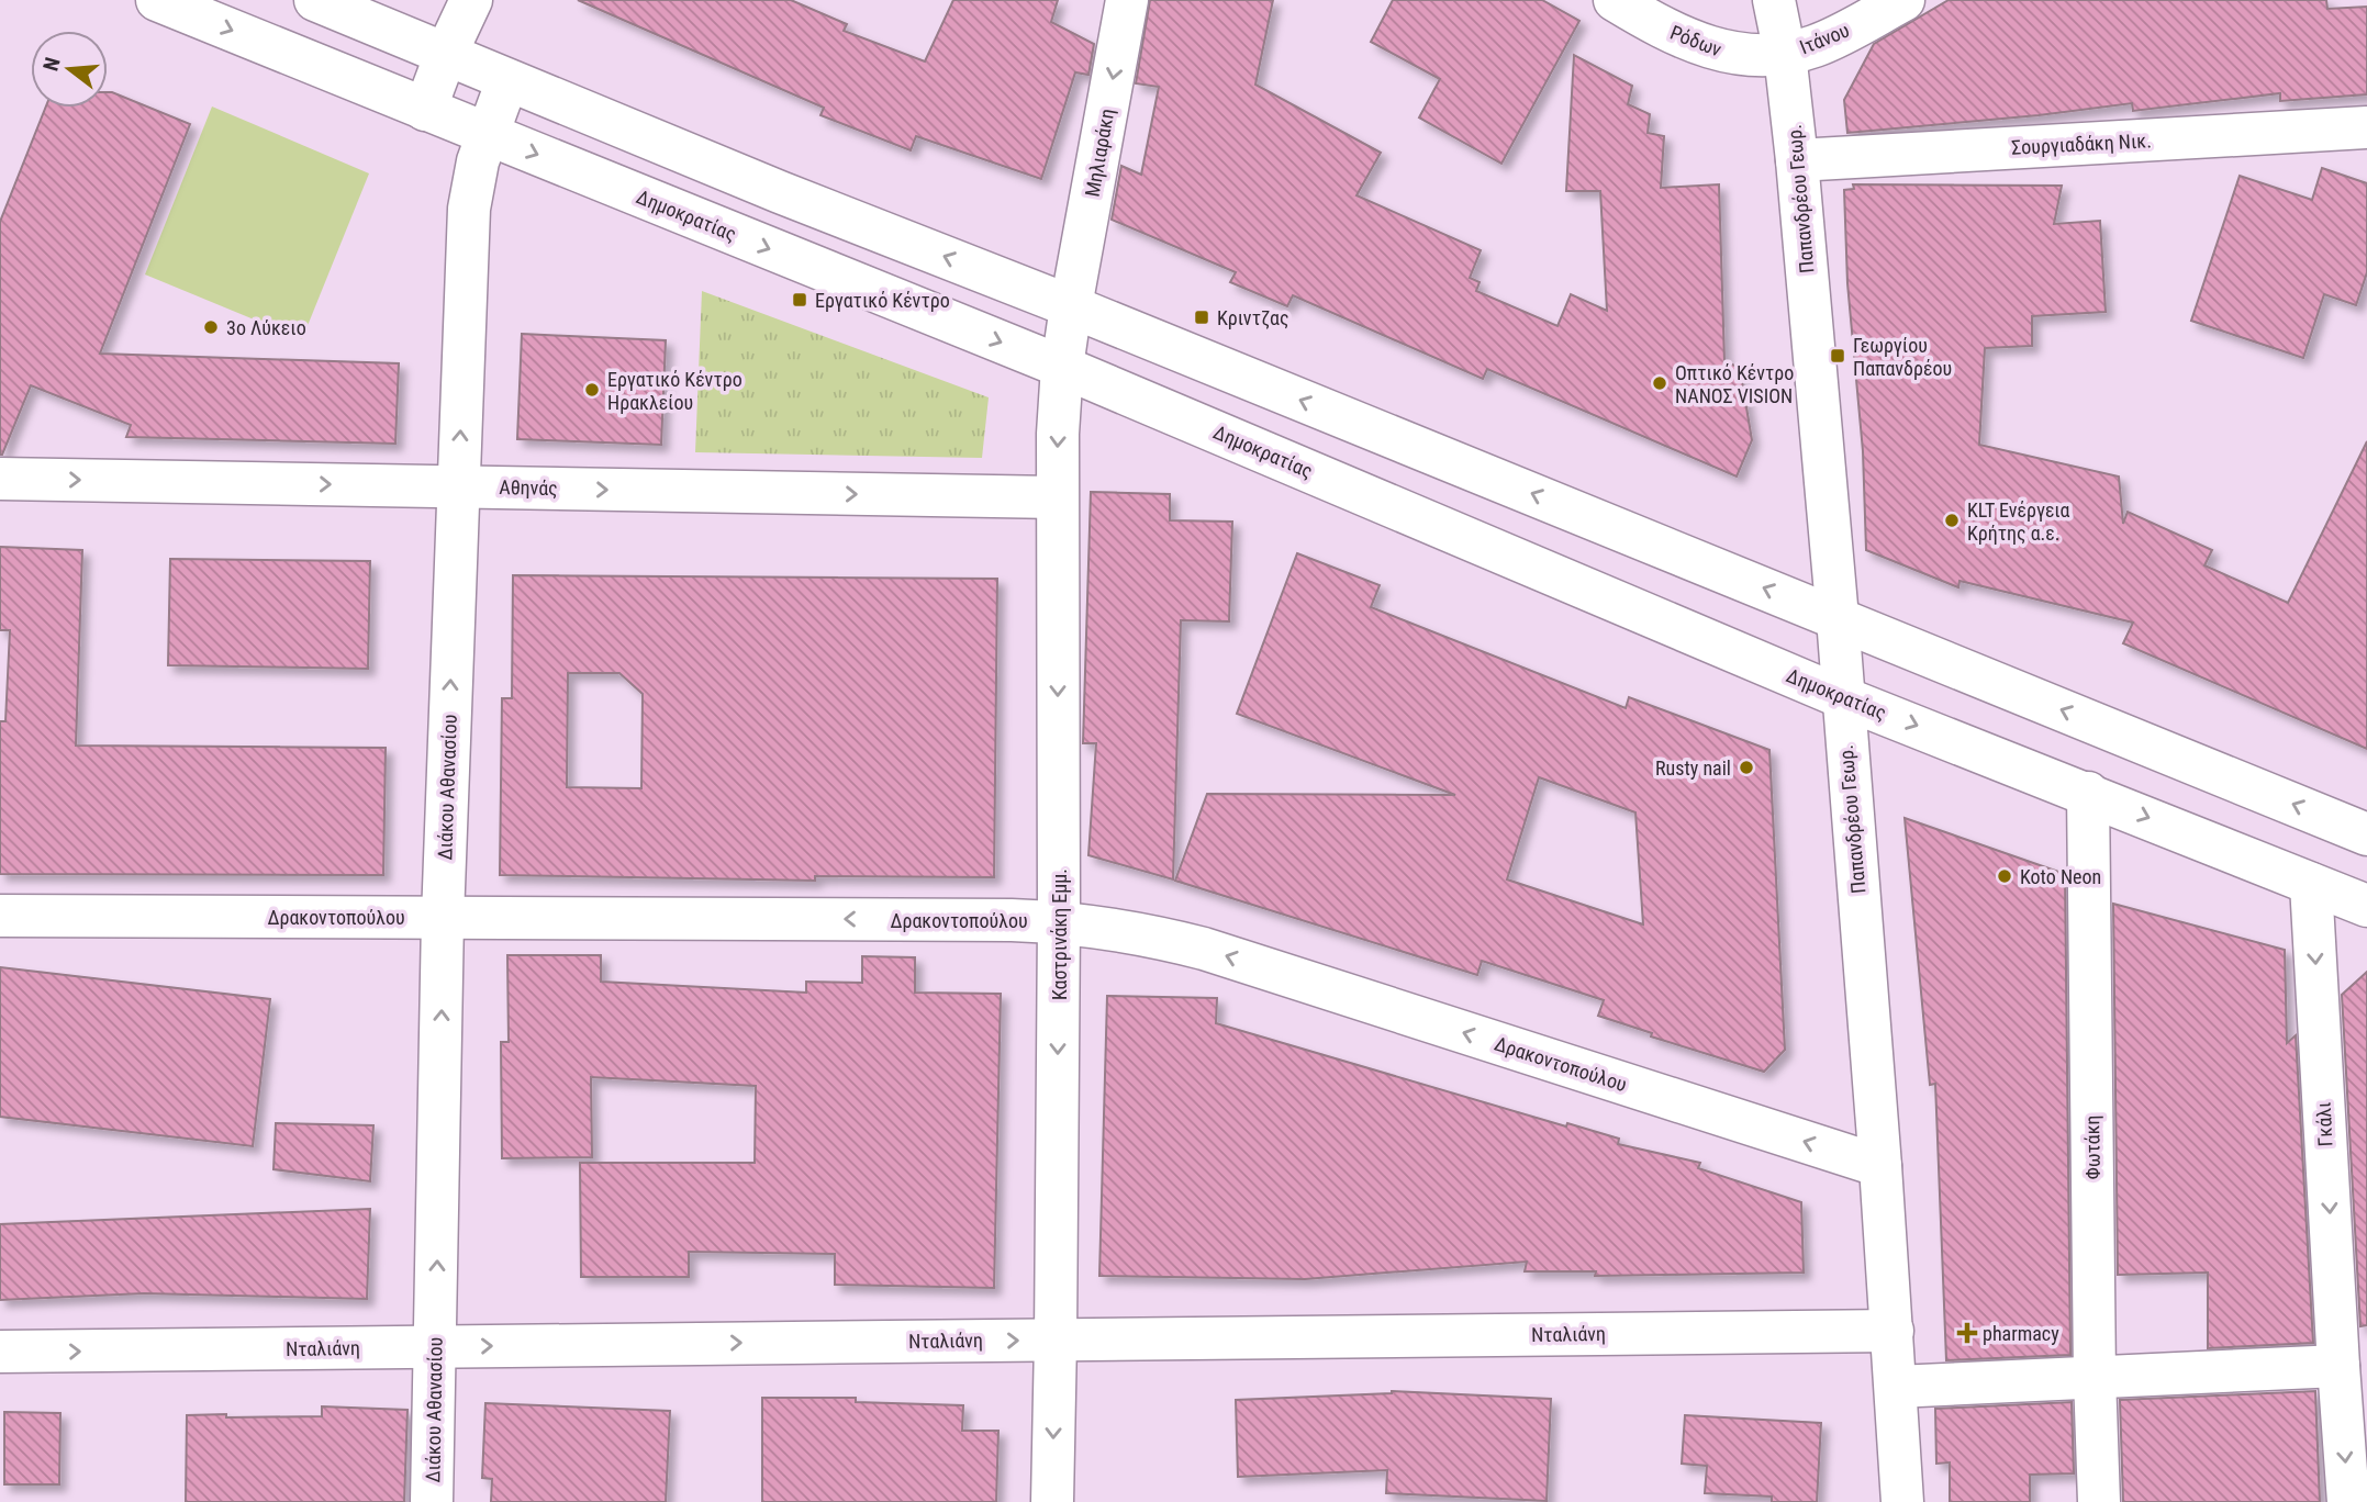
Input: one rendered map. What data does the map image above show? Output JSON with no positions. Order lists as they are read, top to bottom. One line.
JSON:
{"streets":{"street":["Ιτάνου","Ρόδων","Σουργιαδάκη Νικ.","Μηλιαράκη","Παπανδρέου Γεωρ.","Δημοκρατίας","Αθηνάς","Διάκου Αθανασίου","Δρακοντοπούλου","Καστρινάκη Εμμ.","Γκάλι","Φωτάκη","Νταλιάνη"]},"crossings":[["Ιτάνου","Ρόδων"],["Ιτάνου","Παπανδρέου Γεωρ."],["Ρόδων","Παπανδρέου Γεωρ."],["Σουργιαδάκη Νικ.","Παπανδρέου Γεωρ."],["Μηλιαράκη","Δημοκρατίας"],["Μηλιαράκη","Καστρινάκη Εμμ."],["Παπανδρέου Γεωρ.","Δημοκρατίας"],["Παπανδρέου Γεωρ.","Δρακοντοπούλου"],["Παπανδρέου Γεωρ.","Νταλιάνη"],["Δημοκρατίας","Διάκου Αθανασίου"],["Δημοκρατίας","Καστρινάκη Εμμ."],["Δημοκρατίας","Γκάλι"],["Δημοκρατίας","Φωτάκη"],["Αθηνάς","Διάκου Αθανασίου"],["Αθηνάς","Καστρινάκη Εμμ."],["Διάκου Αθανασίου","Δρακοντοπούλου"],["Διάκου Αθανασίου","Νταλιάνη"],["Δρακοντοπούλου","Καστρινάκη Εμμ."],["Καστρινάκη Εμμ.","Νταλιάνη"]],"one_way":["Μηλιαράκη","Διάκου Αθανασίου","Δρακοντοπούλου","Καστρινάκη Εμμ.","Γκάλι","Νταλιάνη"],"places":{"transit":["Εργατικό Κέντρο","Κριντζας","Γεωργίου Παπανδρέου"],"other":["3ο Λύκειο","Οπτικό Κέντρο ΝΑΝΟΣ VISION","Εργατικό Κέντρο Ηρακλείου","KLT Ενέργεια Κρήτης α.ε.","Rusty nail","Koto Neon"],"health":["pharmacy"]},"north":"left"}
